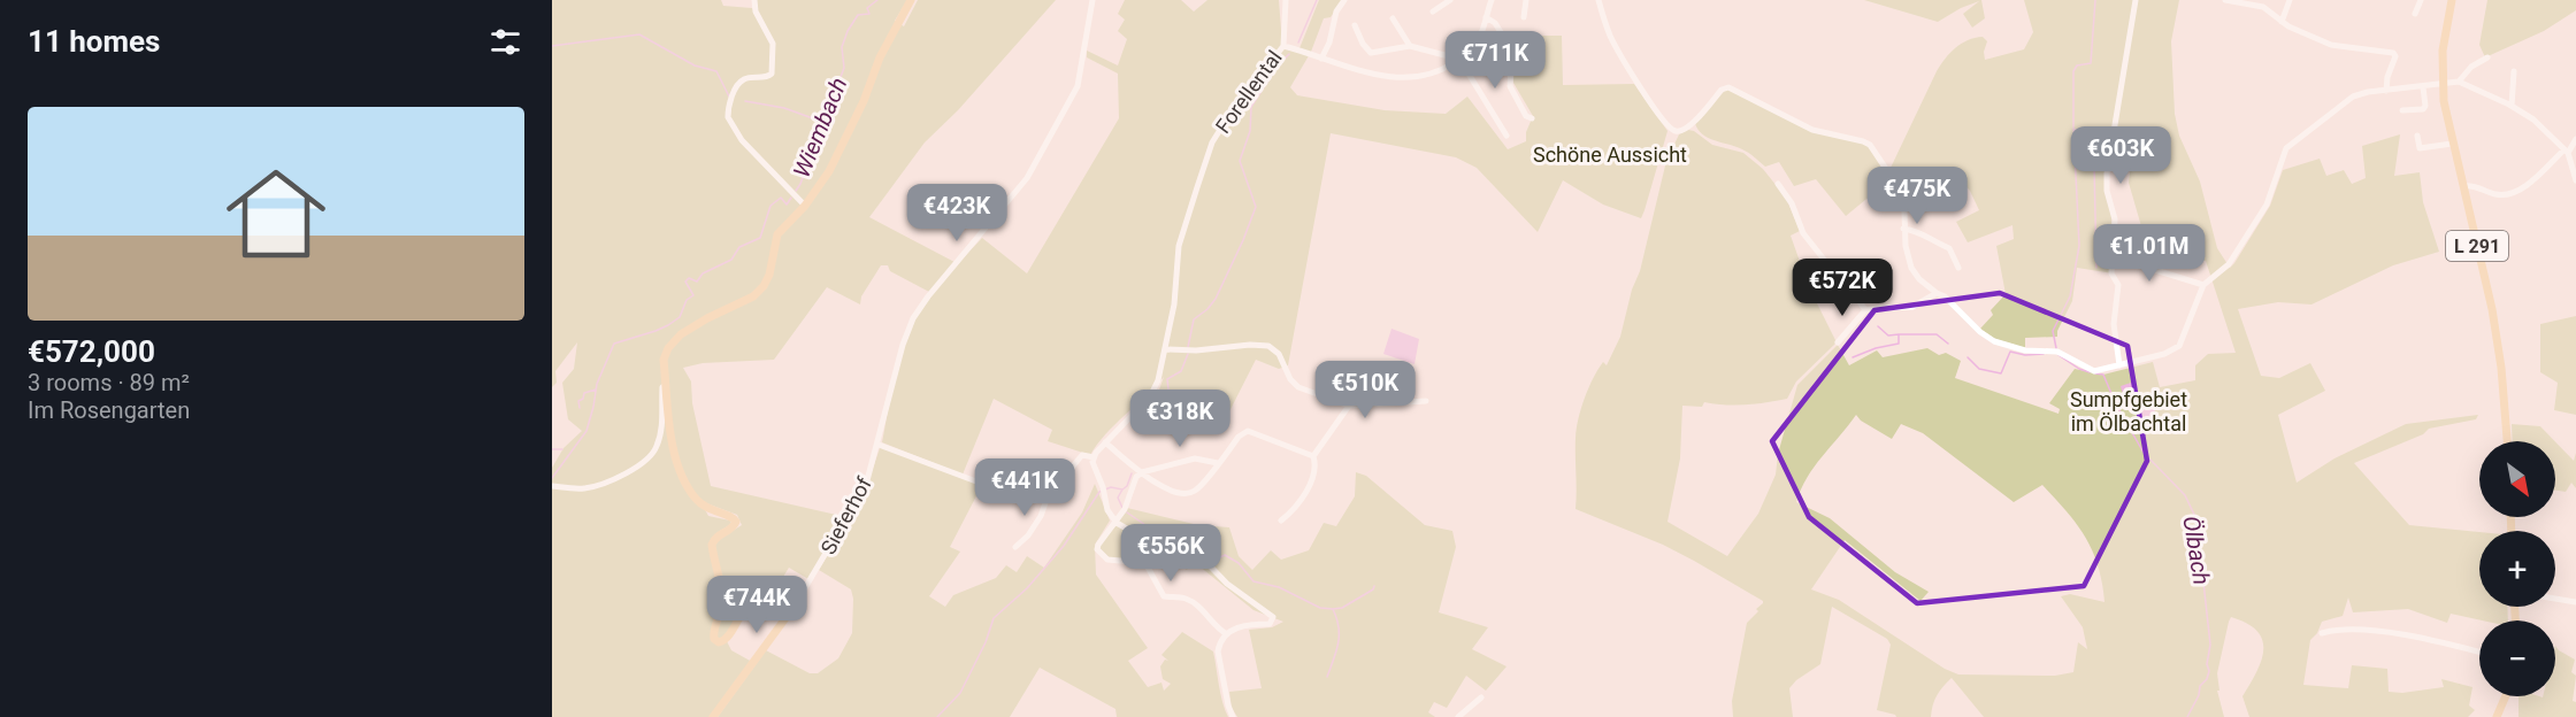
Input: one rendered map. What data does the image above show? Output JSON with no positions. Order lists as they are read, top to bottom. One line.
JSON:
{"streets":{"main road":["L 291"],"street":["Forellental","Sieferhof"]},"water":["Wiembach","Ölbach"],"parks":["Schöne Aussicht","Sumpfgebiet im Ölbachtal"],"north":"bottom right","page":{"heading":"11 homes","price":["€711K","€603K","€475K","€423K","€1.01M","€572K","€510K","€318K","€441K","€556K","€744K"],"list":[{"name":"€572,000","note":"3 rooms · 89 m² · Im Rosengarten"}],"map_buttons":["+","−"]}}
